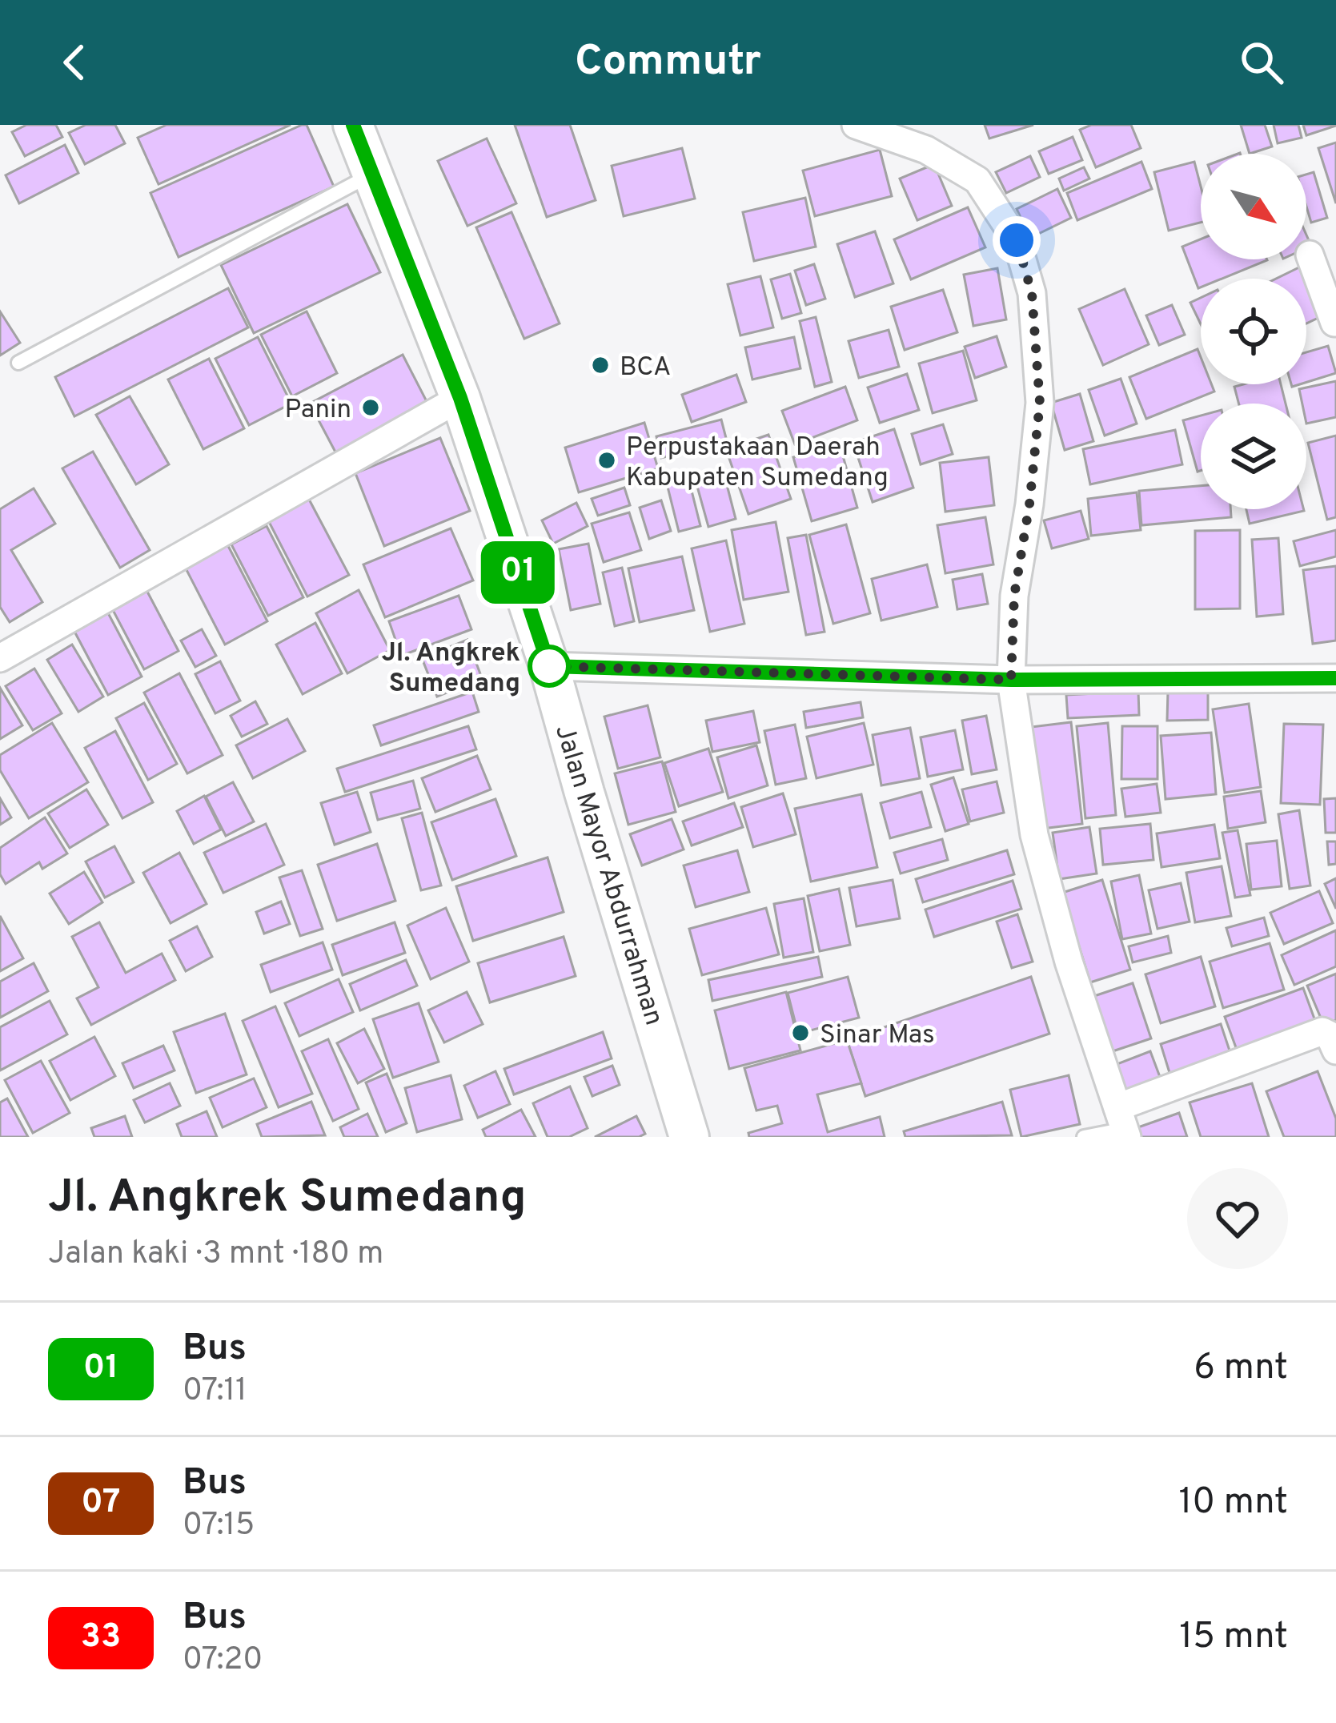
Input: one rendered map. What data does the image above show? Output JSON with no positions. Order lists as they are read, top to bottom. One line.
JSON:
{"streets":{"main road":["Jalan Mayor Abdurrahman"]},"places":["BCA","Panin","Perpustakaan Daerah Kabupaten Sumedang","Jl. Angkrek Sumedang","Sinar Mas"],"lines":["bus line 01"],"north":"bottom right","page":{"header":"Commutr","on_map":"01","heading":["Jl. Angkrek Sumedang","Jalan kaki · 3 mnt · 180 m"],"list":[{"mark":"01","name":"Bus","note":"07:11","value":"6 mnt"},{"mark":"07","name":"Bus","note":"07:15","value":"10 mnt"},{"mark":"33","name":"Bus","note":"07:20","value":"15 mnt"}]}}
